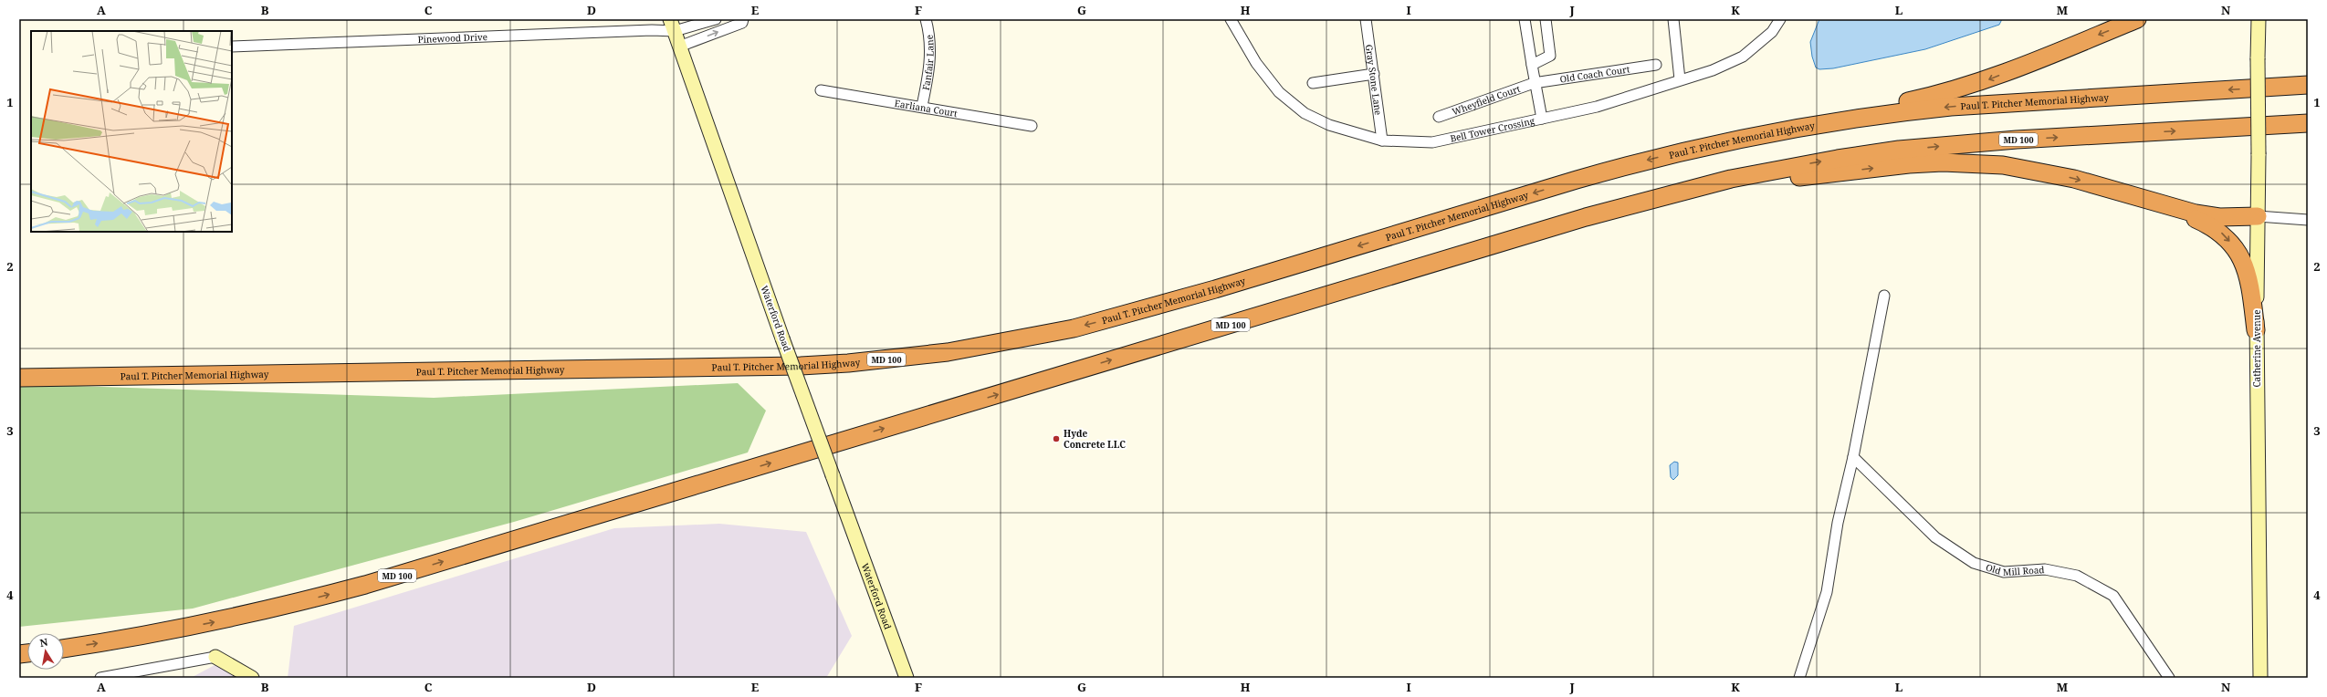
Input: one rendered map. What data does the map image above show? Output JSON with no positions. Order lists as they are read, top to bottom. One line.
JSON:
{"streets":{"highway":["Paul T. Pitcher Memorial Highway","MD 100"],"street":["Pinewood Drive","Fanfair Lane","Old Coach Court","Gray Stone Lane","Wheyfield Court","Earliana Court","Bell Tower Crossing","Waterford Road","Catherine Avenue","Old Mill Road"]},"crossings":[["Pinewood Drive","Waterford Road"],["Fanfair Lane","Earliana Court"],["Old Coach Court","Wheyfield Court"],["Gray Stone Lane","Bell Tower Crossing"]],"places":["Hyde Concrete LLC"],"north":"top","grid":{"columns":["A","B","C","D","E","F","G","H","I","J","K","L","M","N"],"rows":["1","2","3","4"]}}
